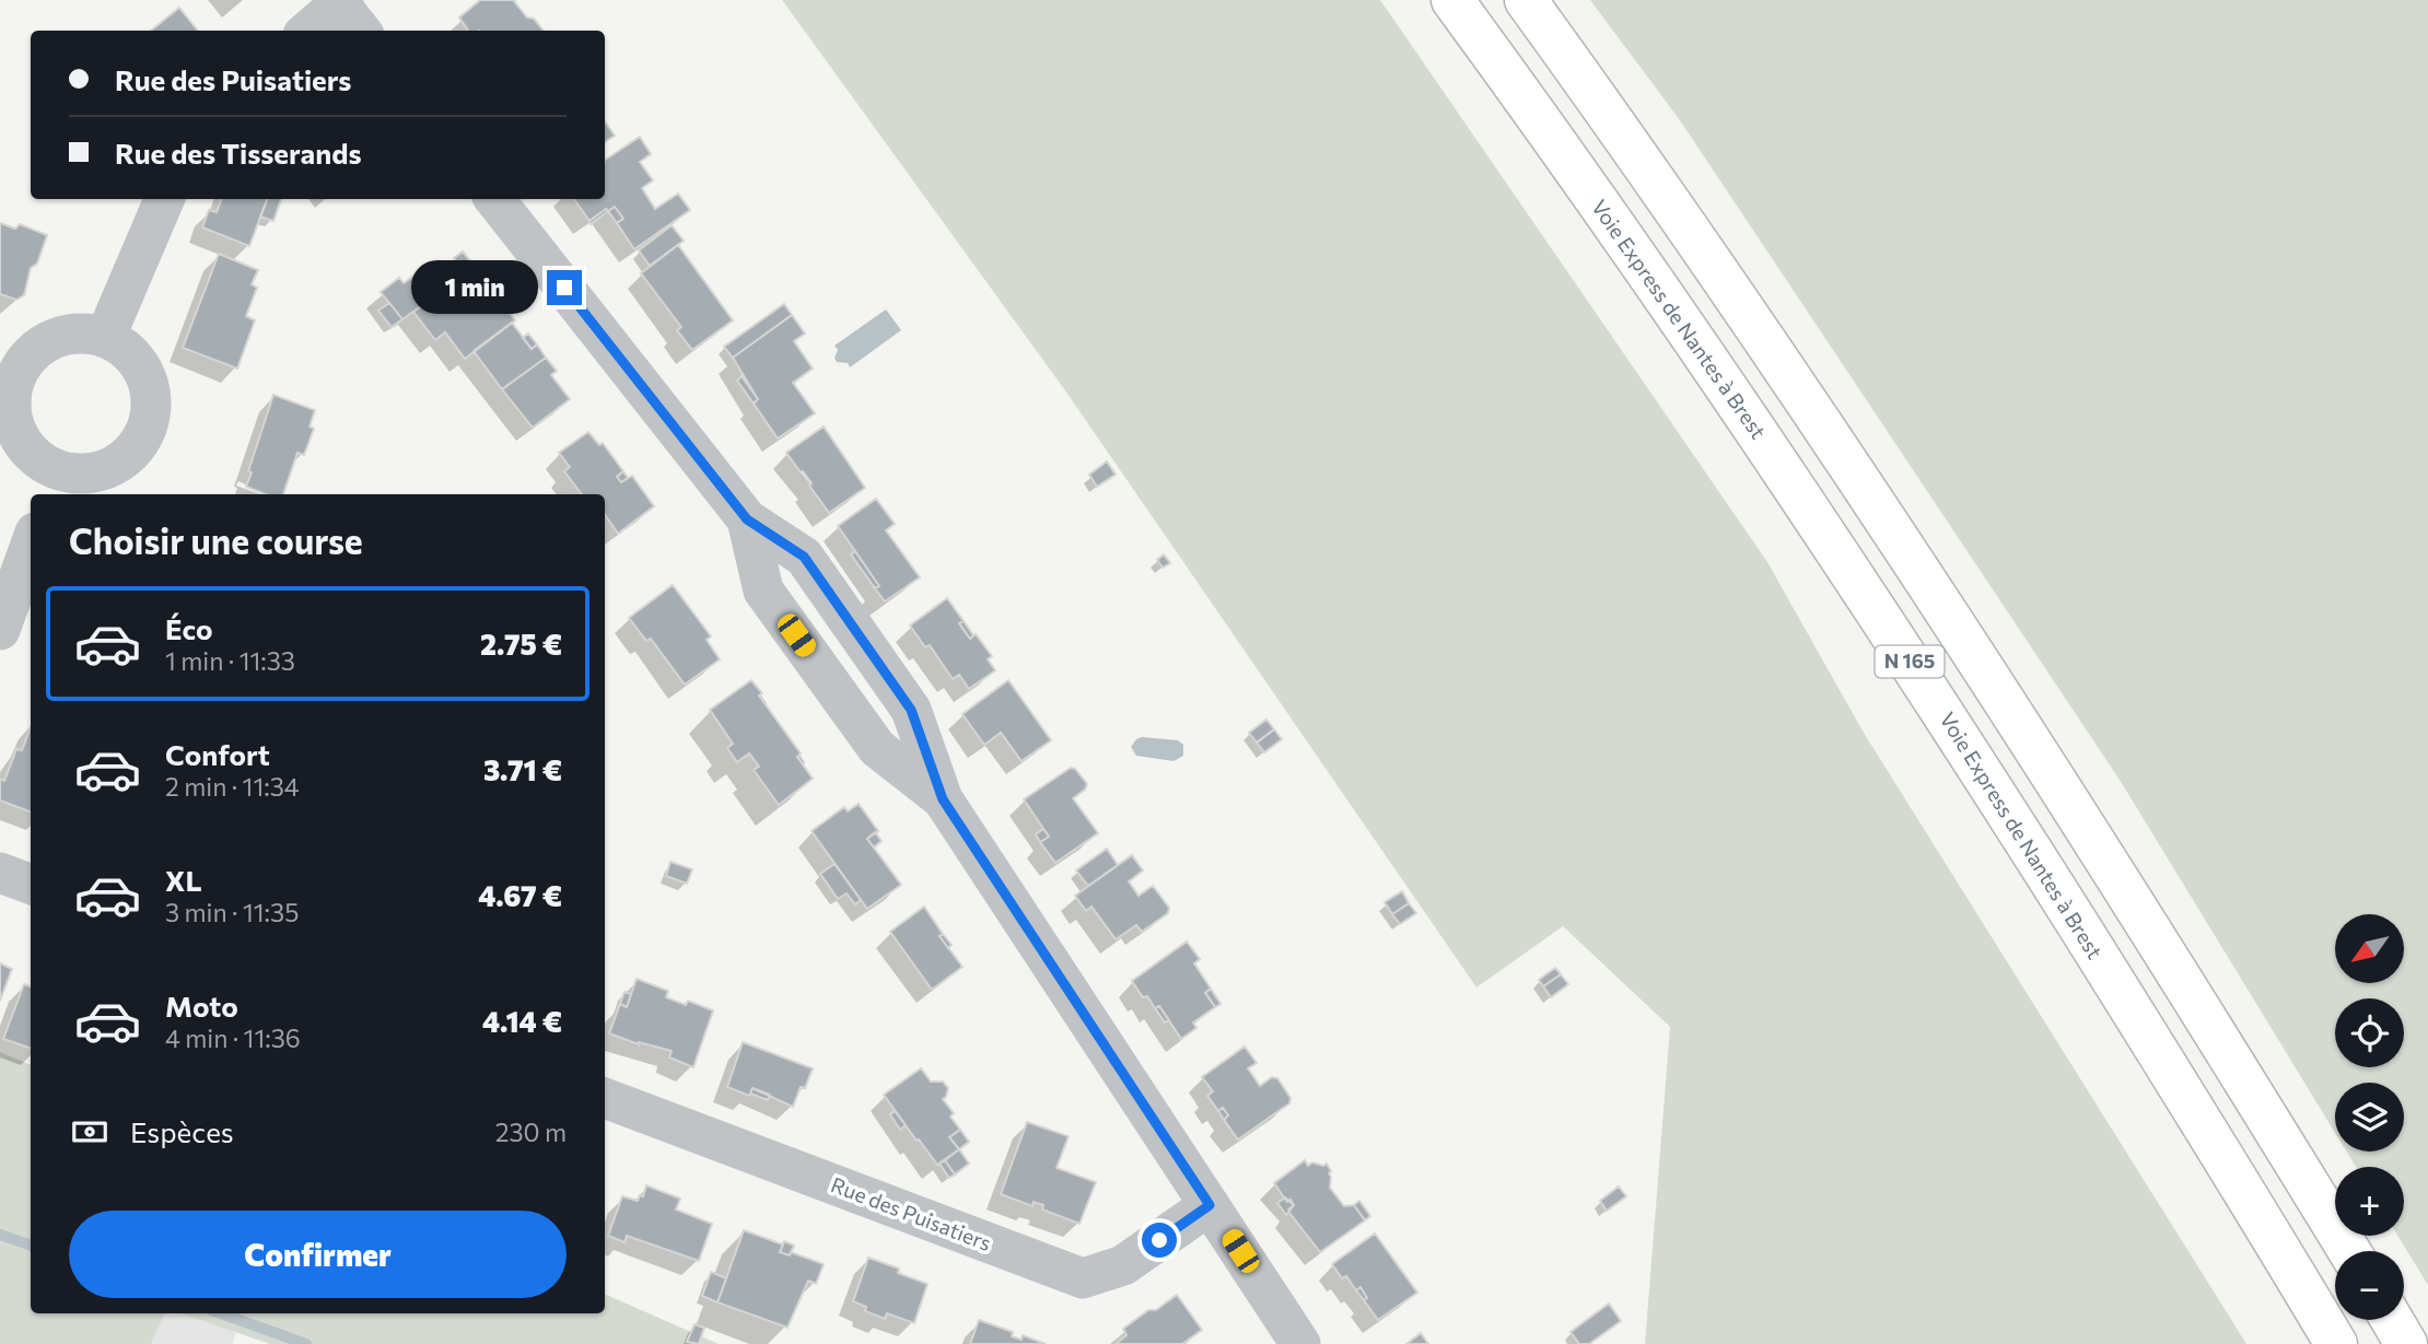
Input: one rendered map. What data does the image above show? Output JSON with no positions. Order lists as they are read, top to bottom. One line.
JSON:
{"streets":{"highway":["Voie Express de Nantes à Brest","N 165"],"street":["Rue des Puisatiers"]},"north":"bottom left","page":{"banner":["Rue des Puisatiers","Rue des Tisserands"],"bubble":"1 min","heading":"Choisir une course","list":[{"name":"Éco","note":"1 min · 11:33","value":"2.75 €"},{"name":"Confort","note":"2 min · 11:34","value":"3.71 €"},{"name":"XL","note":"3 min · 11:35","value":"4.67 €"},{"name":"Moto","note":"4 min · 11:36","value":"4.14 €"}],"map_buttons":["+","−"],"pay":["Espèces","230 m"],"buttons":"Confirmer"}}
